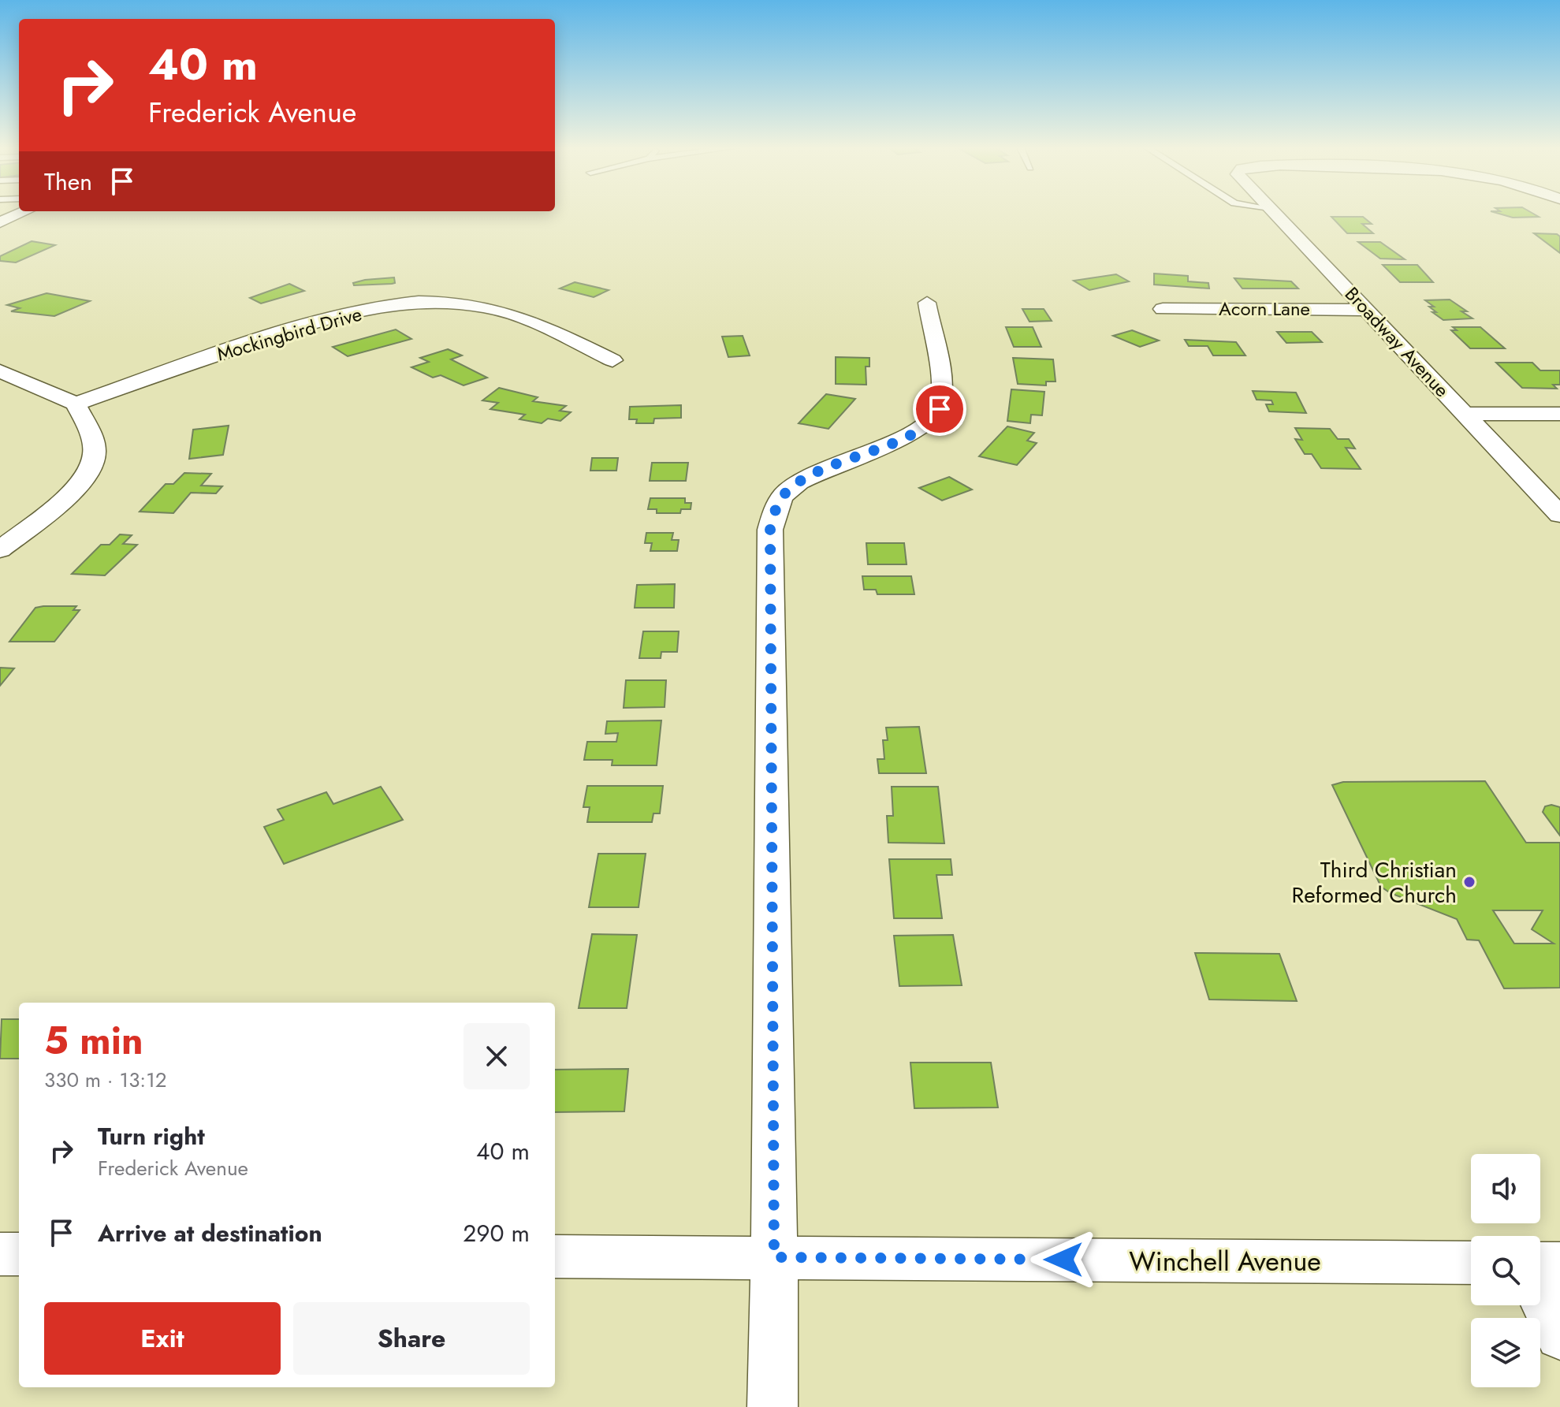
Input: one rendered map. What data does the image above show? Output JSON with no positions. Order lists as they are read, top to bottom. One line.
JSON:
{"streets":{"street":["Acorn Lane","Mockingbird Drive","Broadway Avenue","Winchell Avenue"]},"crossings":[["Acorn Lane","Broadway Avenue"]],"places":["Third Christian Reformed Church"],"page":{"turn":["40 m","Frederick Avenue"],"then":"Then","heading":["5 min","330 m · 13:12"],"list":[{"name":"Turn right","note":"Frederick Avenue","value":"40 m"},{"name":"Arrive at destination","value":"290 m"}],"buttons":["Exit","Share"]}}
